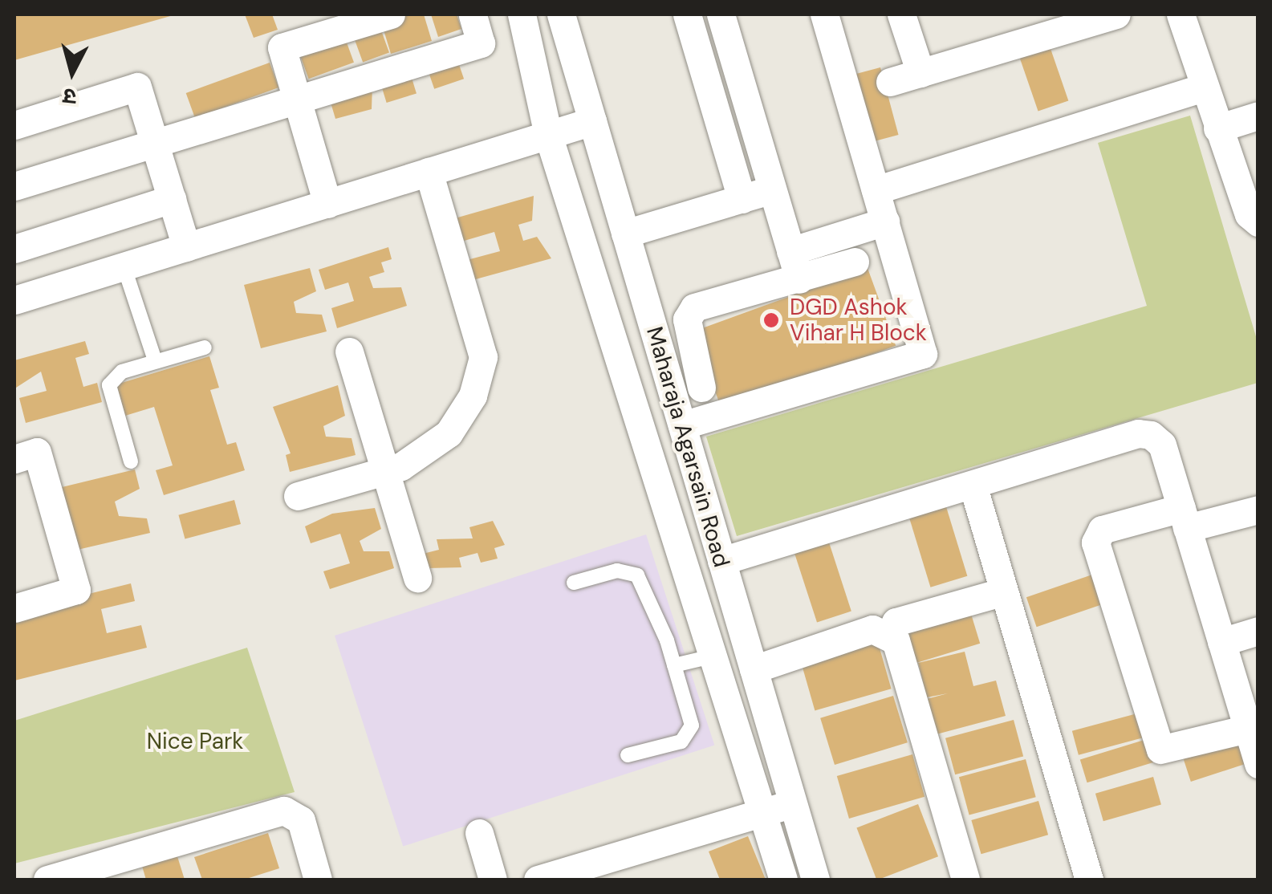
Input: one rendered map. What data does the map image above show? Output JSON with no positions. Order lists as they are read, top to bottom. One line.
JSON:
{"streets":{"street":["Maharaja Agarsain Road"]},"parks":["Nice Park"],"places":["DGD Ashok Vihar H Block"],"north":"bottom"}
